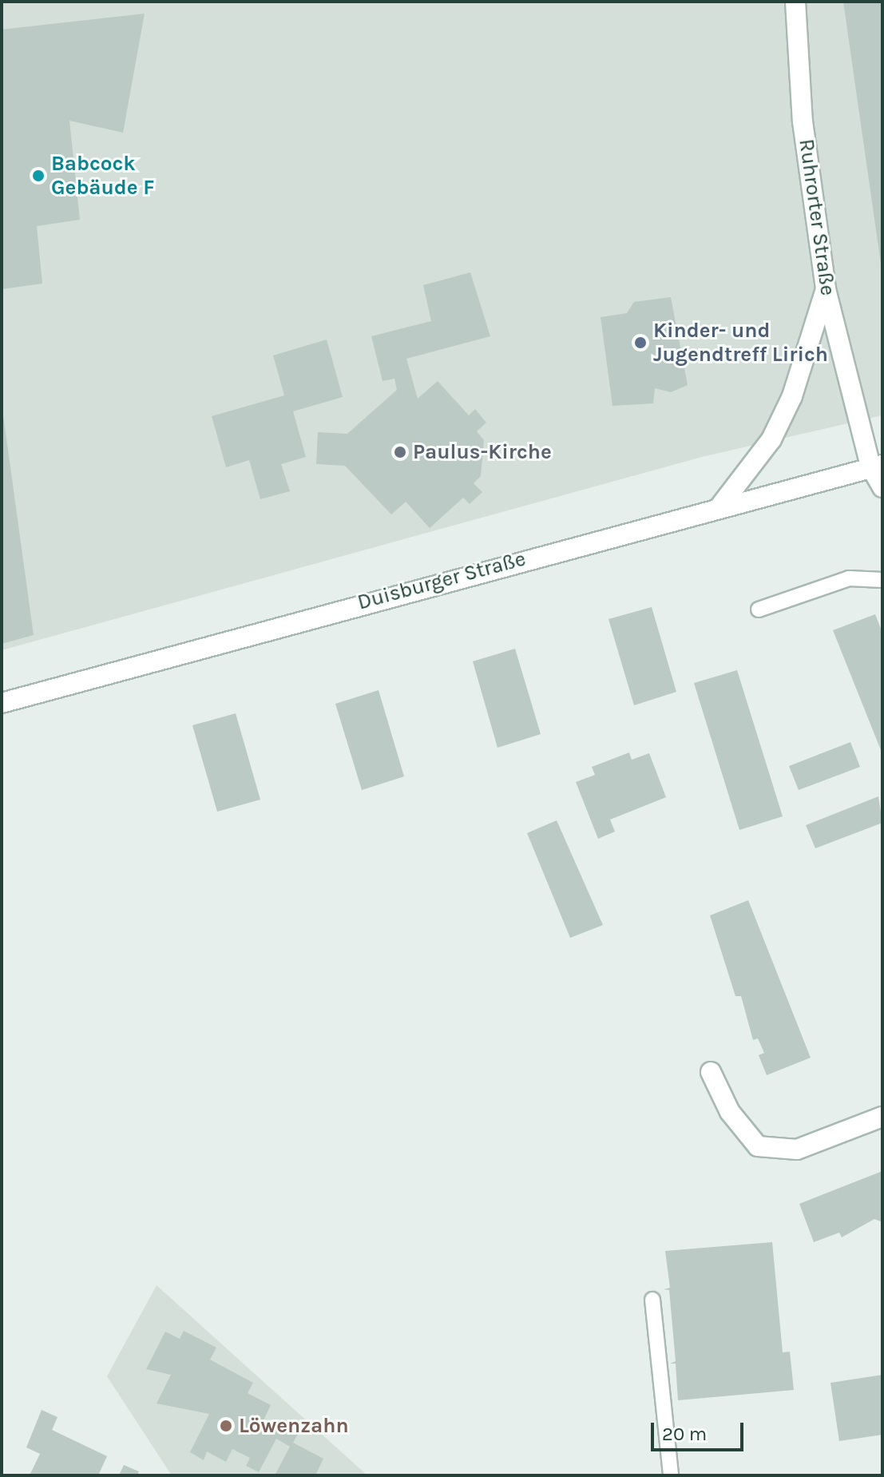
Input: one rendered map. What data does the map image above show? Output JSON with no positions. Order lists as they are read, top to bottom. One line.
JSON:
{"streets":{"main road":["Ruhrorter Straße","Duisburger Straße"]},"crossings":[["Ruhrorter Straße","Duisburger Straße"]],"places":["Babcock Gebäude F","Kinder- und Jugendtreff Lirich","Paulus-Kirche","Löwenzahn"],"scale_bar":"20 m"}
